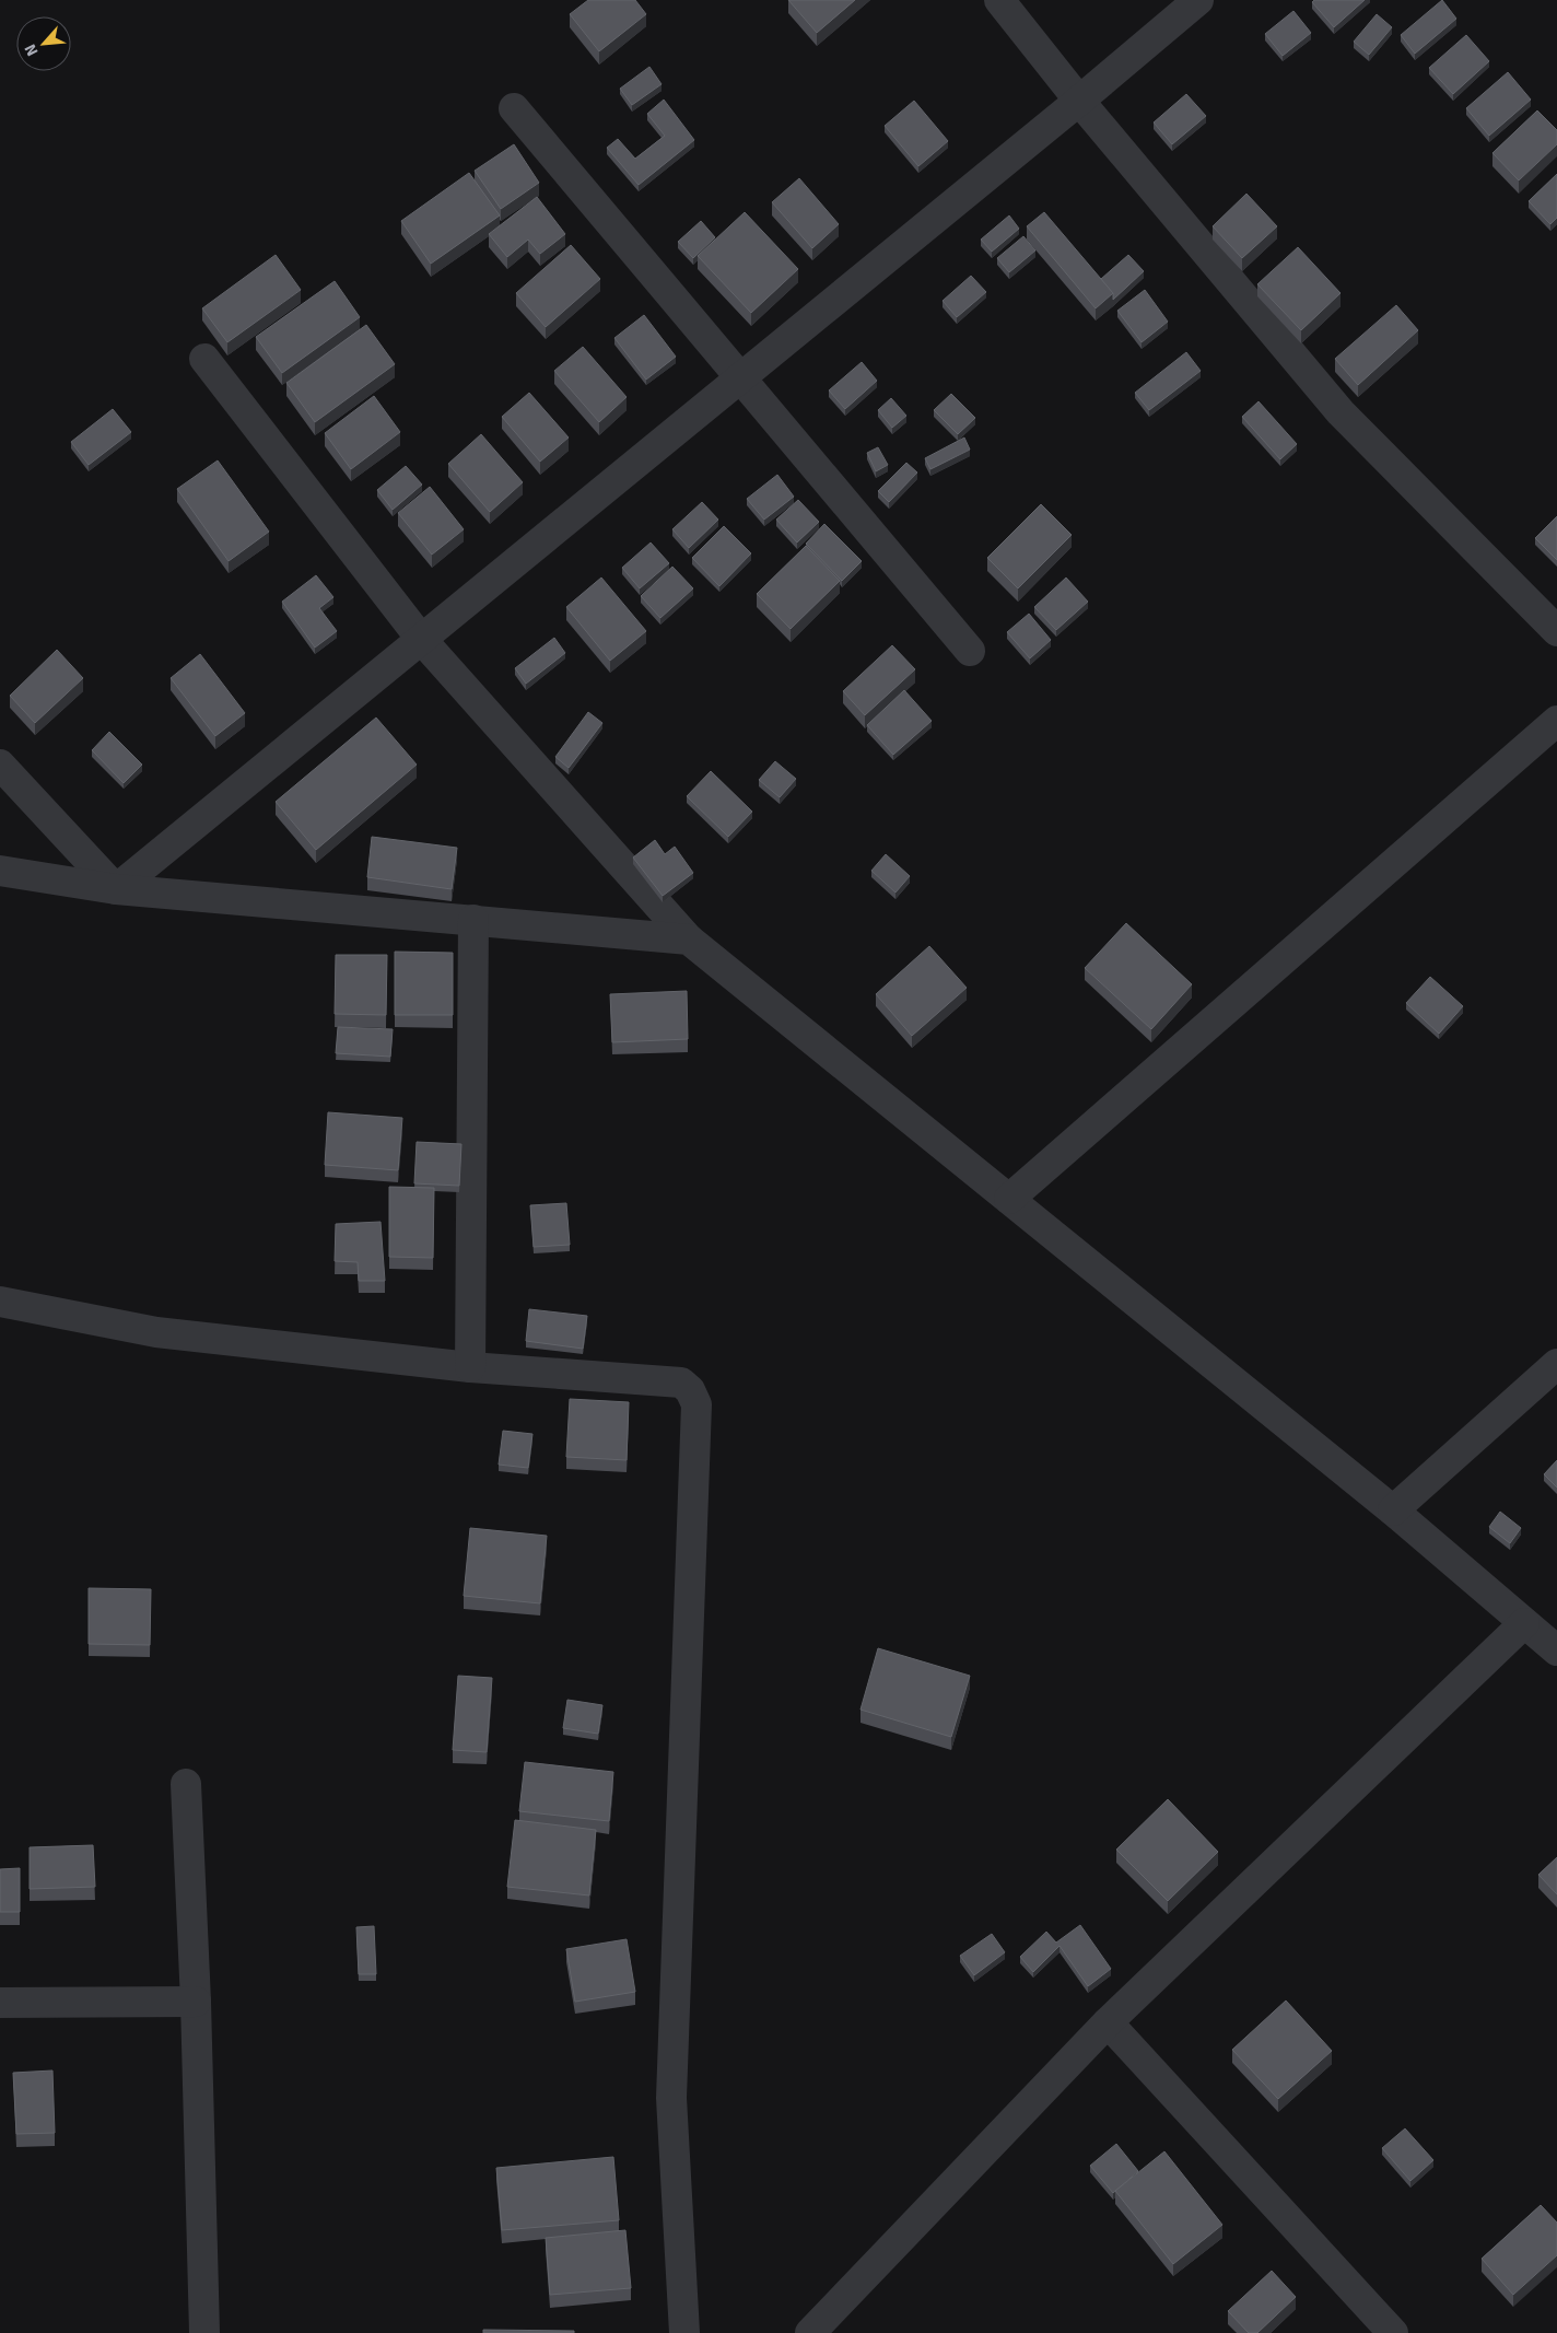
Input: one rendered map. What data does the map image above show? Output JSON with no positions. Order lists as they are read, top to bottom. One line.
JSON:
{"north":"bottom left"}
